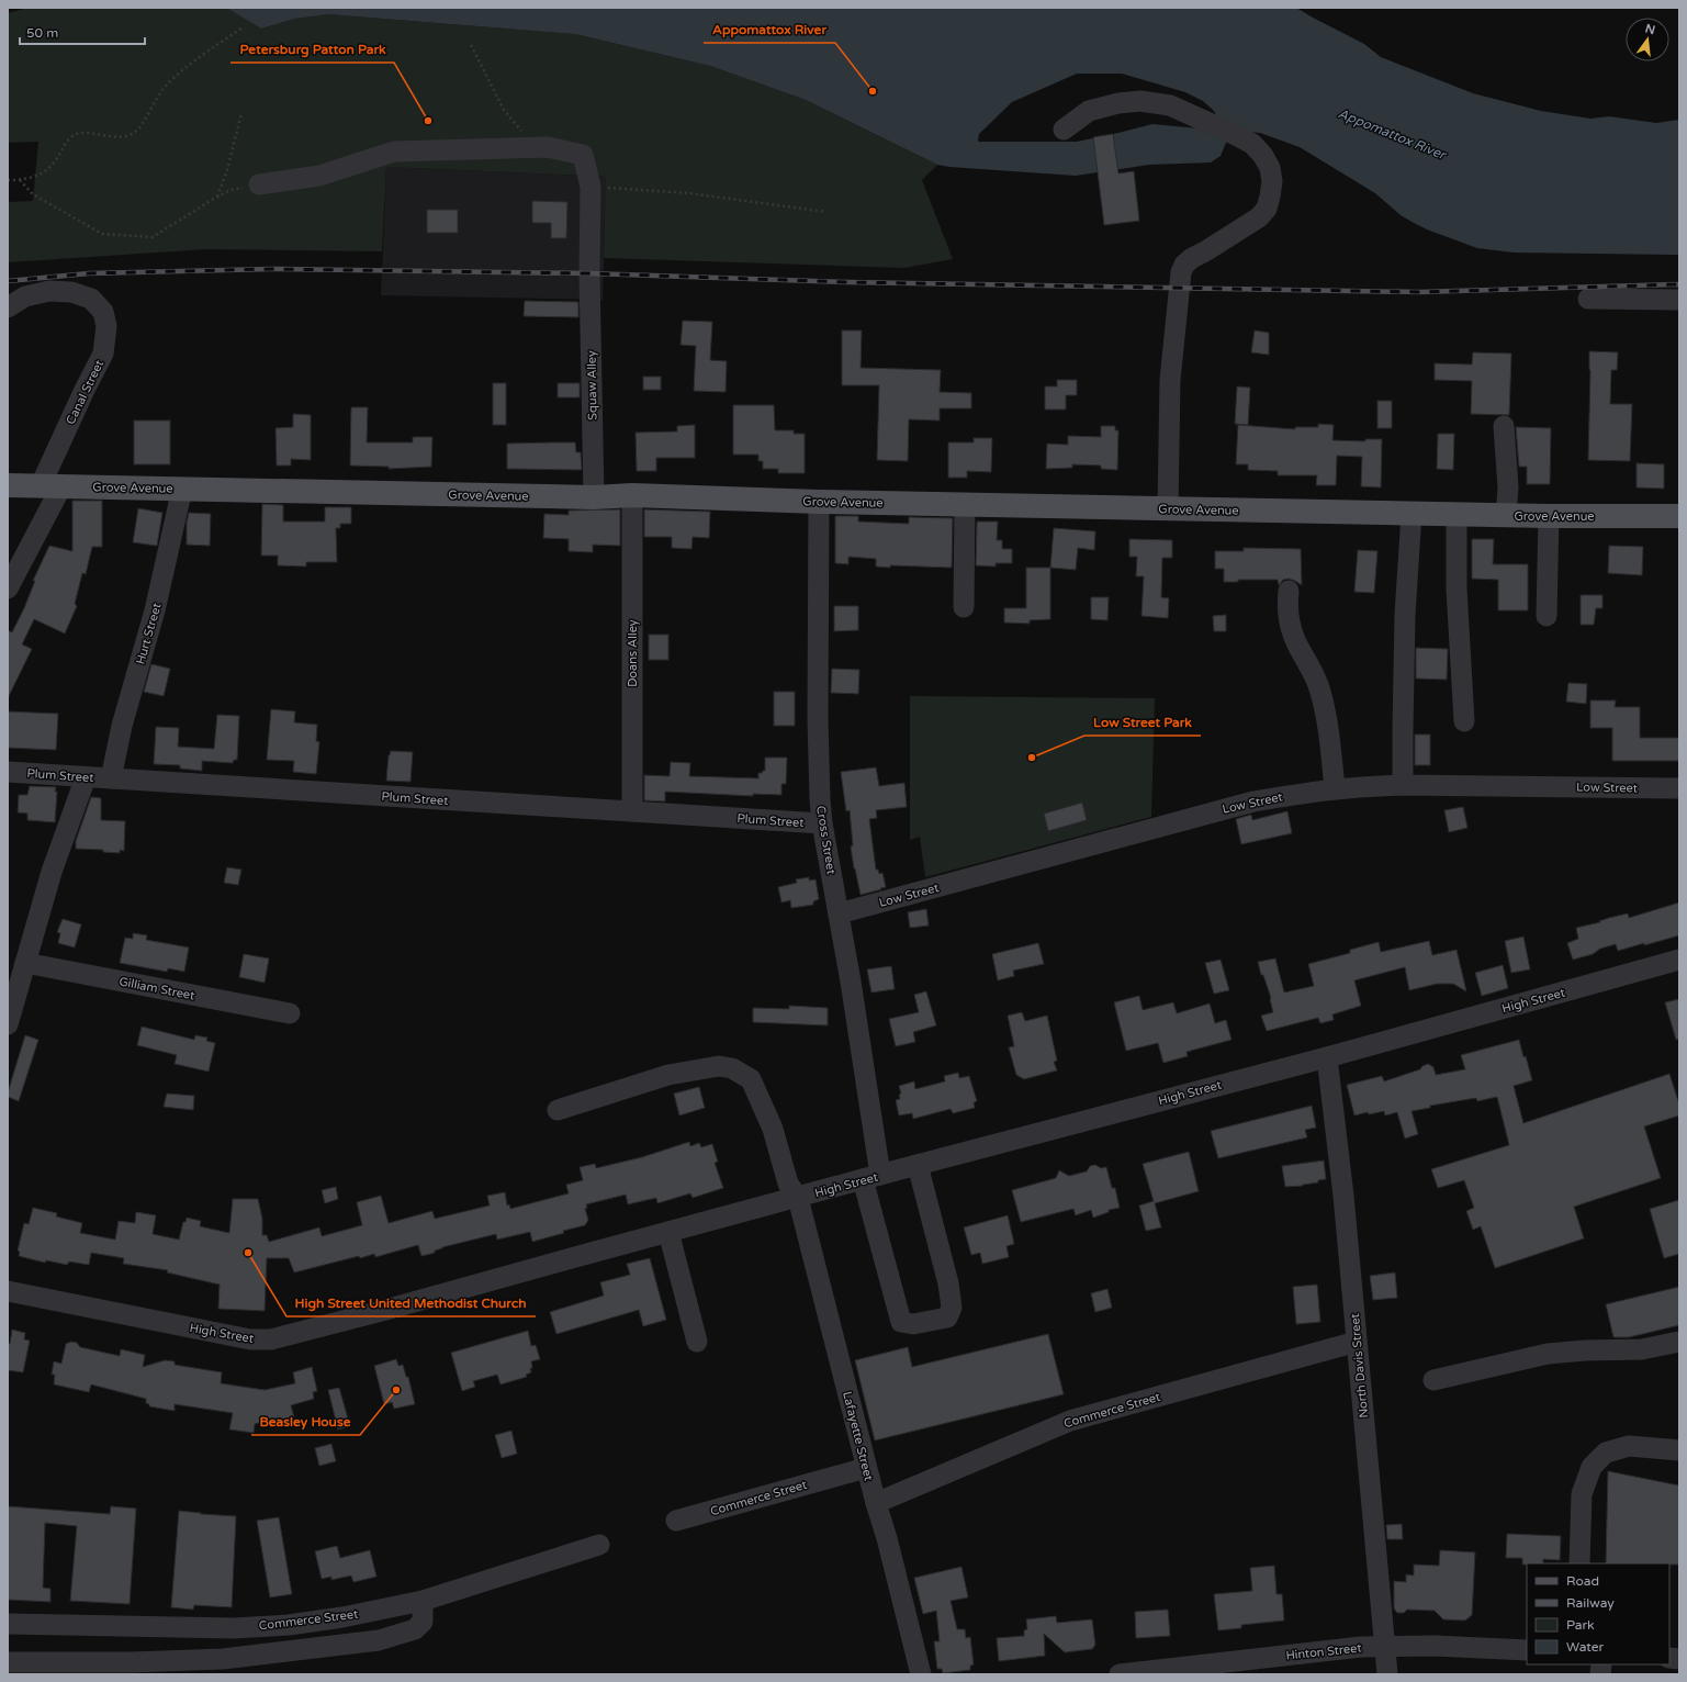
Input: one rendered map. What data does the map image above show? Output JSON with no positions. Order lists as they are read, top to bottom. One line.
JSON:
{"streets":{"main road":["Grove Avenue"],"street":["Squaw Alley","Canal Street","Hurt Street","Doans Alley","Plum Street","Low Street","Cross Street","Gilliam Street","High Street","North Davis Street","Commerce Street","Lafayette Street","Hinton Street"]},"crossings":[["Squaw Alley","Grove Avenue"],["Canal Street","Grove Avenue"],["Grove Avenue","Hurt Street"],["Grove Avenue","Doans Alley"],["Grove Avenue","Cross Street"],["Hurt Street","Plum Street"],["Doans Alley","Plum Street"],["Plum Street","Cross Street"],["Low Street","Cross Street"],["Cross Street","High Street"],["High Street","North Davis Street"],["High Street","Lafayette Street"],["North Davis Street","Commerce Street"],["North Davis Street","Hinton Street"],["Commerce Street","Lafayette Street"]],"water":["Appomattox River"],"places":["Appomattox River","Petersburg Patton Park","Low Street Park","High Street United Methodist Church","Beasley House"],"legend":["Road","Railway","Park","Water"],"scale_bar":"50 m","north":"top"}
